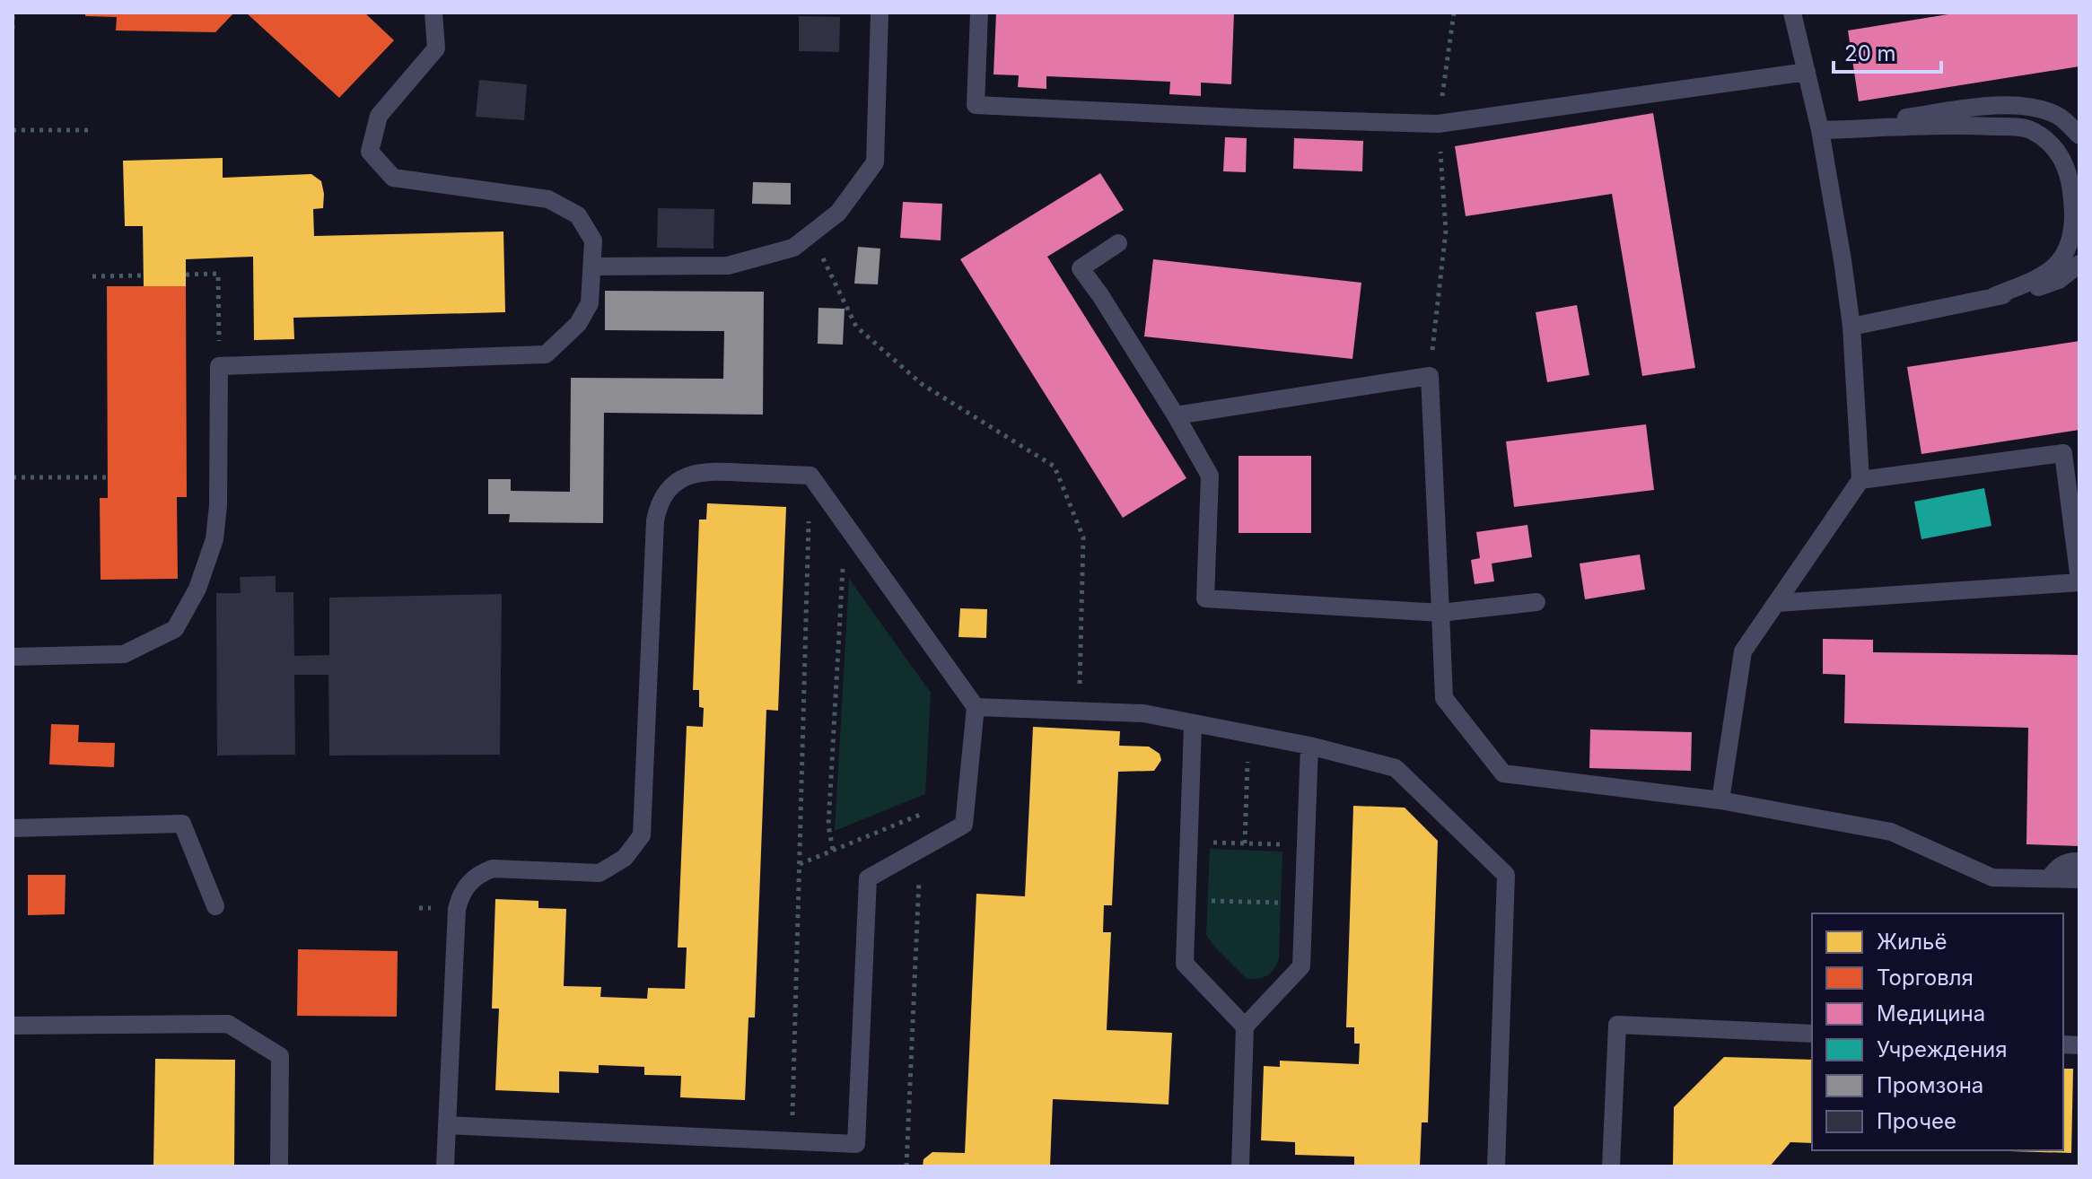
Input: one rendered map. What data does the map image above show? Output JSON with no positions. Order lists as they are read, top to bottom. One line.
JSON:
{"legend":["Жильё","Торговля","Медицина","Учреждения","Промзона","Прочее"],"scale_bar":"20 m"}
